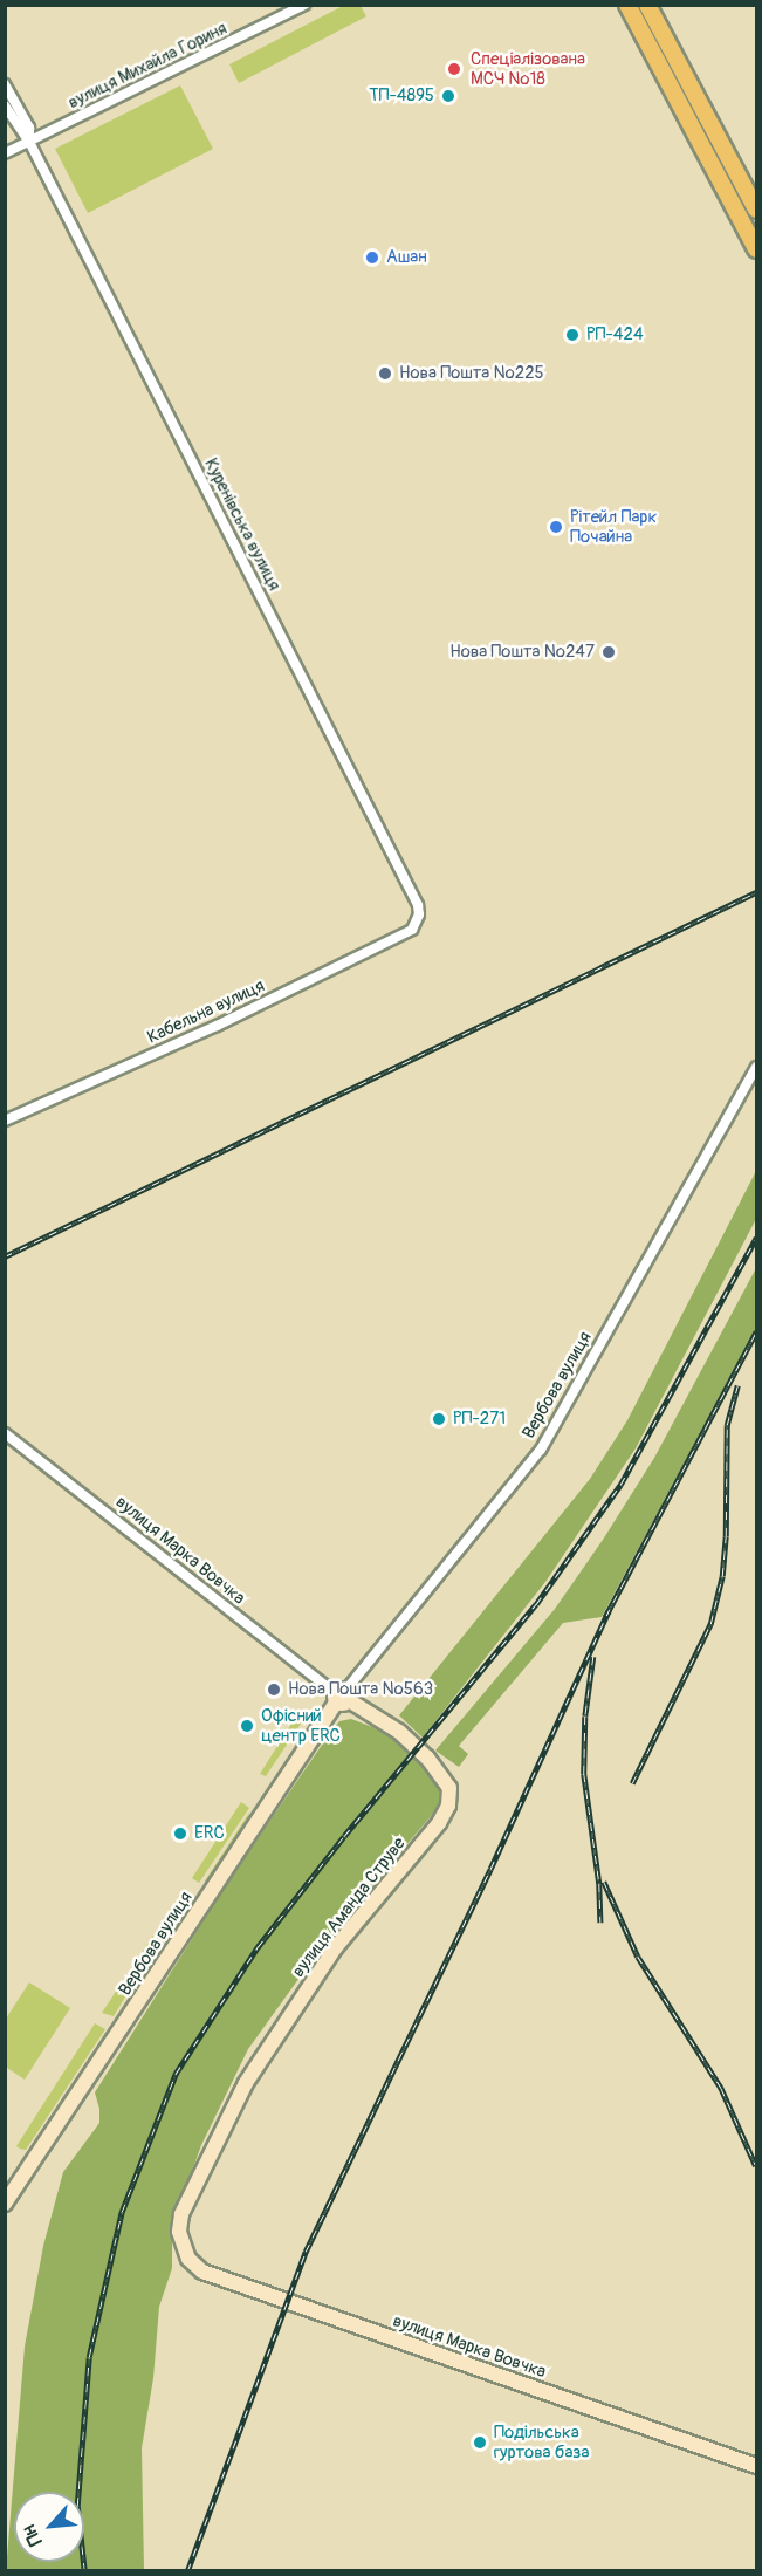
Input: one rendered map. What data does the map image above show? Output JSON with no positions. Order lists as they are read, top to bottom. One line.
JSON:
{"streets":{"main road":["Вербова вулиця","вулиця Марка Вовчка","вулиця Аманда Струве"],"street":["вулиця Михайла Гориня","Куренівська вулиця","Кабельна вулиця"]},"crossings":[["вулиця Михайла Гориня","Куренівська вулиця"],["Куренівська вулиця","Кабельна вулиця"],["Вербова вулиця","вулиця Марка Вовчка"],["Вербова вулиця","вулиця Аманда Струве"],["вулиця Марка Вовчка","вулиця Аманда Струве"]],"places":["Спеціалізована МСЧ №18","ТП-4895","Ашан","РП-424","Нова Пошта №225","Рітейл Парк Почайна","Нова Пошта №247","РП-271","Нова Пошта №563","Офісний центр ERC","ERC","Подільська гуртова база"],"north":"bottom left"}
